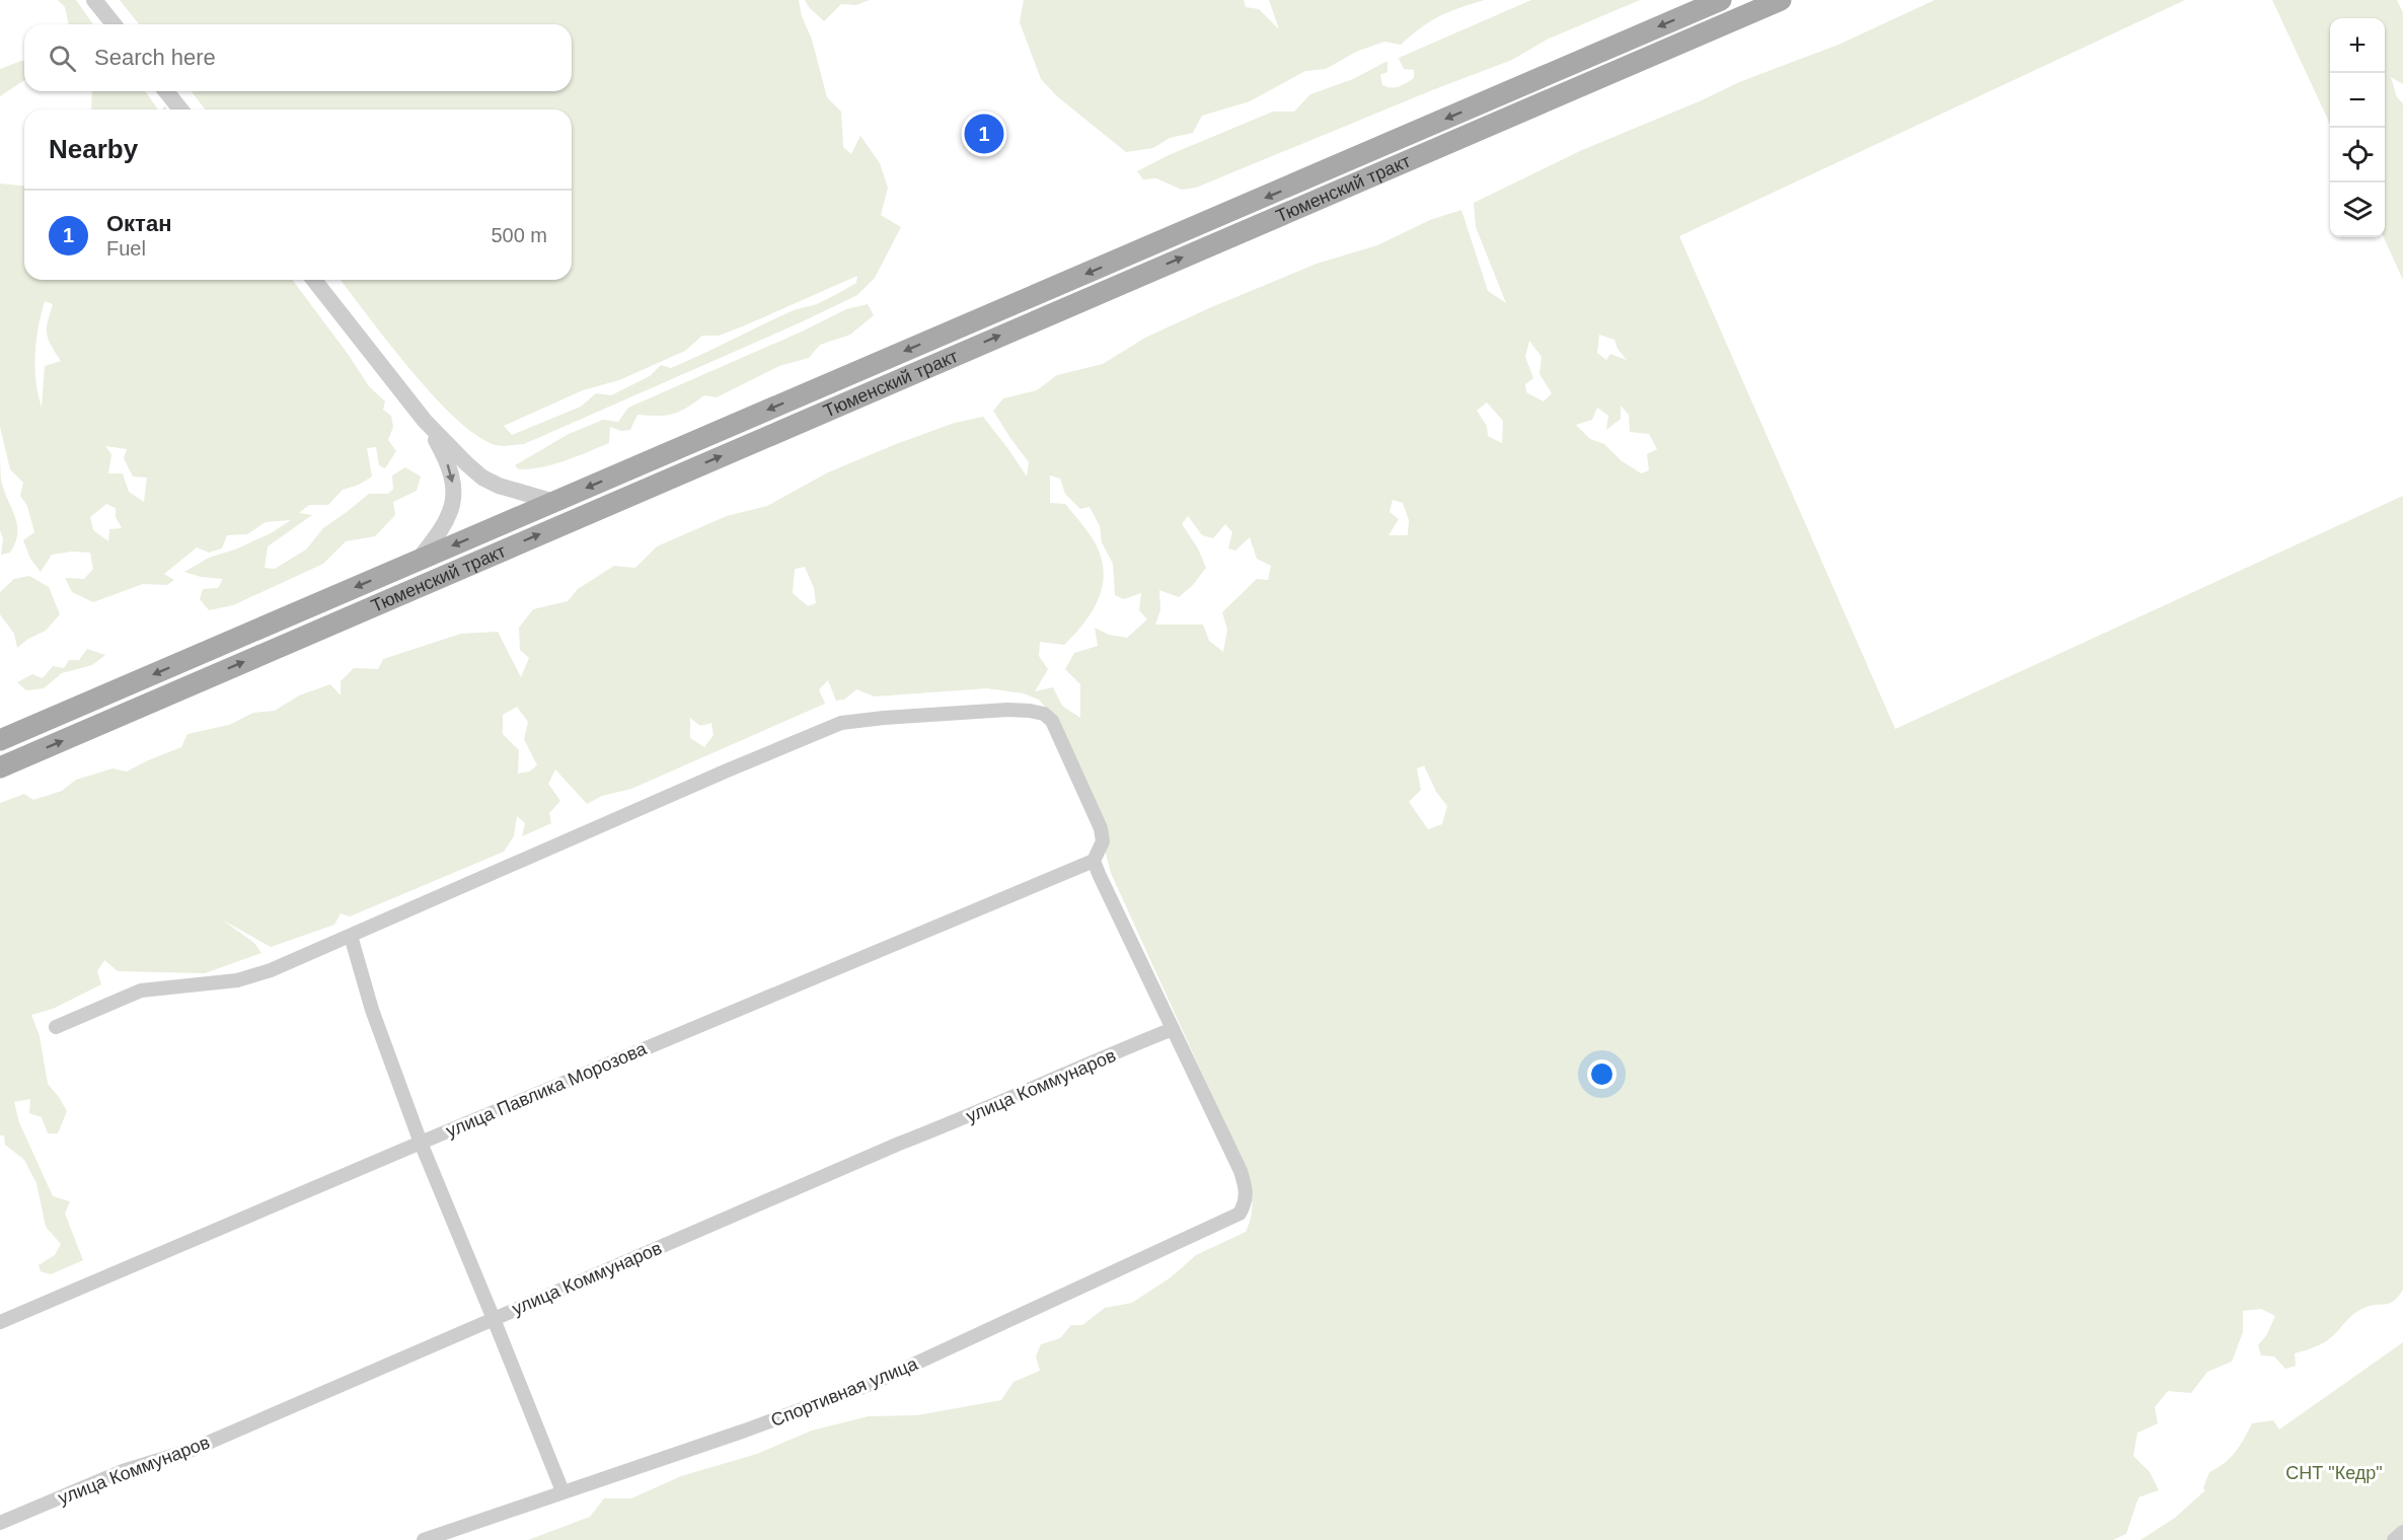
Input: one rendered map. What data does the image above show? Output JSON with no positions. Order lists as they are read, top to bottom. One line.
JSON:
{"streets":{"main road":["Тюменский тракт"],"street":["улица Коммунаров","улица Павлика Морозова","Спортивная улица"]},"crossings":[["улица Коммунаров","Спортивная улица"]],"parks":["СНТ \"Кедр\""],"page":{"map_buttons":["+","−"],"search":"Search here","heading":"Nearby","pins":"1","list":[{"mark":"1","name":"Октан","note":"Fuel","value":"500 m"}]}}
